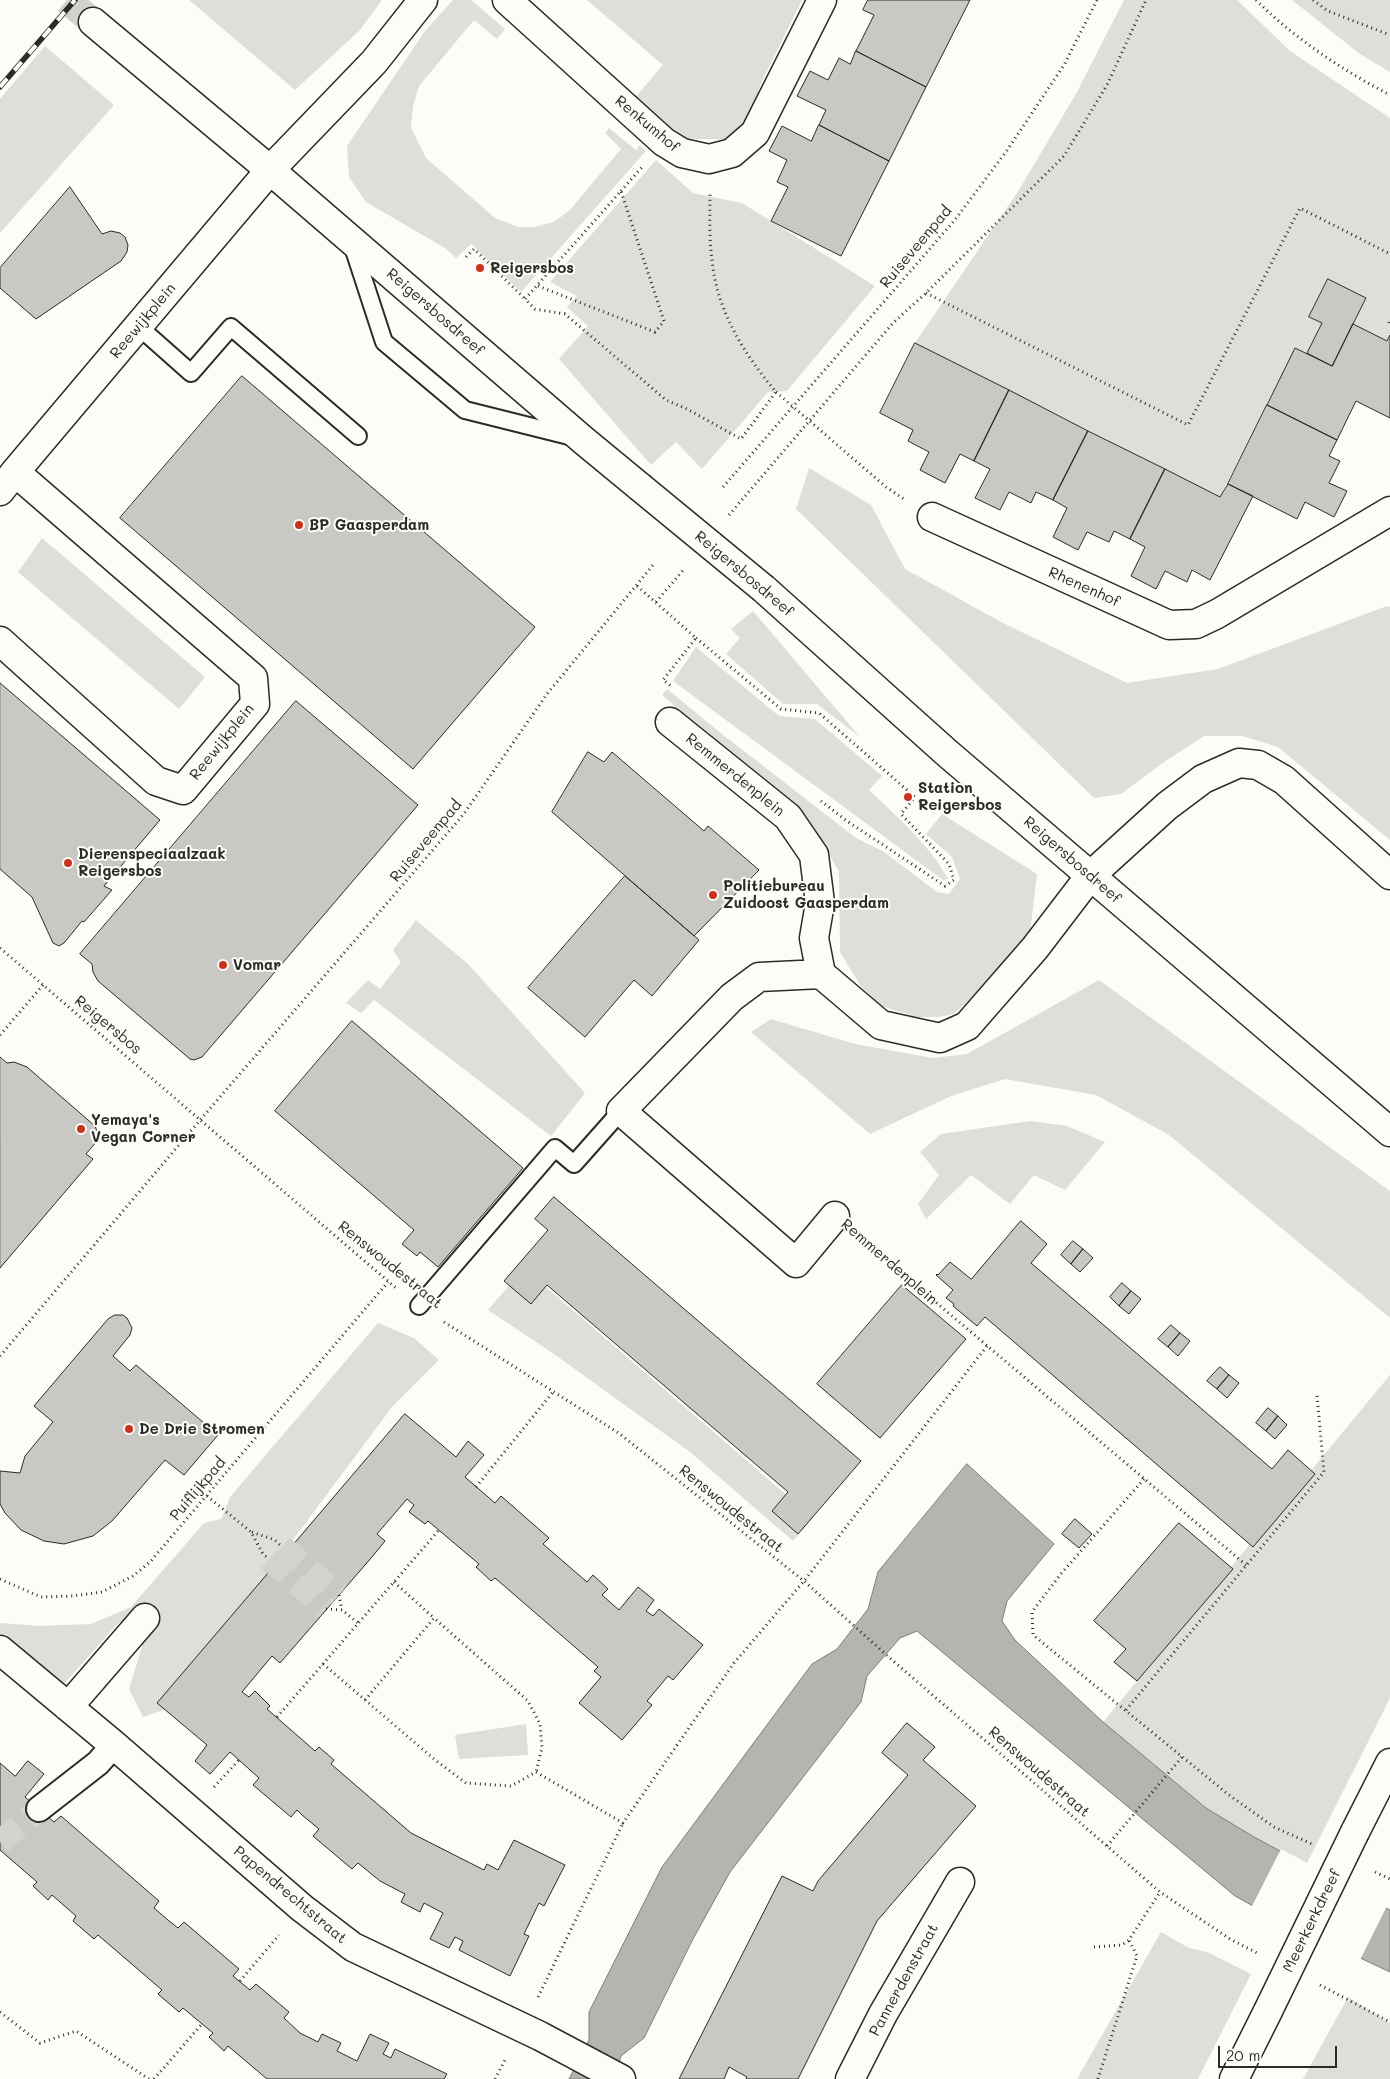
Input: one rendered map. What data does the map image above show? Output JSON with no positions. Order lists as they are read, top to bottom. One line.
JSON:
{"streets":{"street":["Renkumhof","Reigersbosdreef","Reewijkplein","Rhenenhof","Remmerdenplein","Papendrechtstraat","Meerkerkdreef","Pannerdenstraat"],"path":["Ruiseveenpad","Reigersbos","Renswoudestraat","Puiflijkpad"]},"crossings":[["Ruiseveenpad","Reigersbos"],["Ruiseveenpad","Renswoudestraat"],["Reigersbosdreef","Reewijkplein"],["Reigersbos","Renswoudestraat"],["Renswoudestraat","Puiflijkpad"]],"places":["Reigersbos","BP Gaasperdam","Station Reigersbos","Dierenspeciaalzaak Reigersbos","Politiebureau Zuidoost Gaasperdam","Vomar","Yemaya's Vegan Corner","De Drie Stromen"],"scale_bar":"20 m"}
